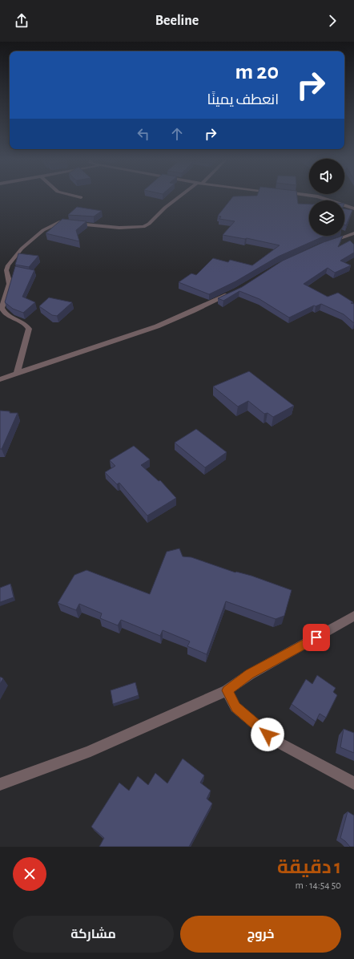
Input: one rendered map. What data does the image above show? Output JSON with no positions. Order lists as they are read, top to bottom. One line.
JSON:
{"page":{"header":"Beeline","turn":["20 m","انعطف يمينًا"],"heading":["1 دقيقة","50 m · 14:54"],"buttons":["خروج","مشاركة"]}}
